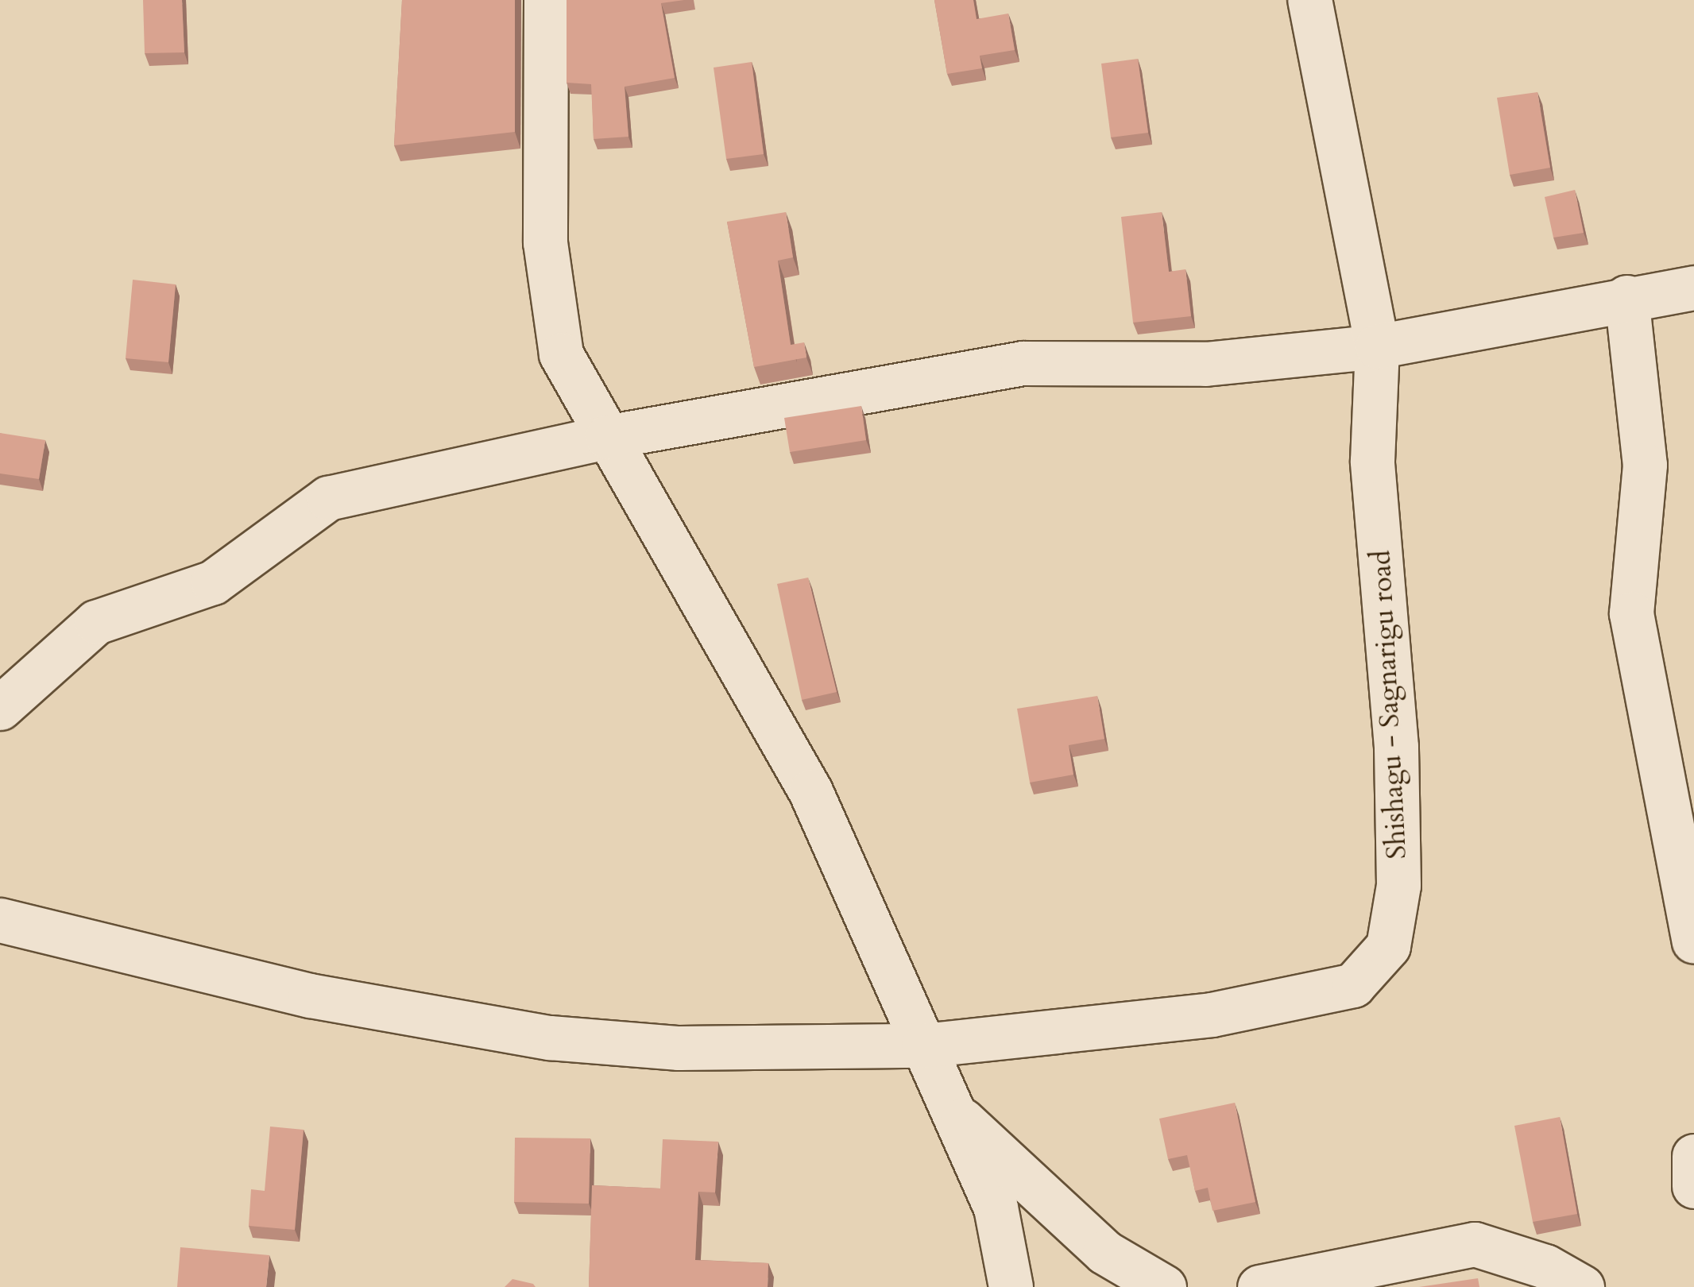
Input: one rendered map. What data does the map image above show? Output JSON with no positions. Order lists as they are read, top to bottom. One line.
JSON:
{"streets":{"street":["Shishagu - Sagnarigu road"]}}
